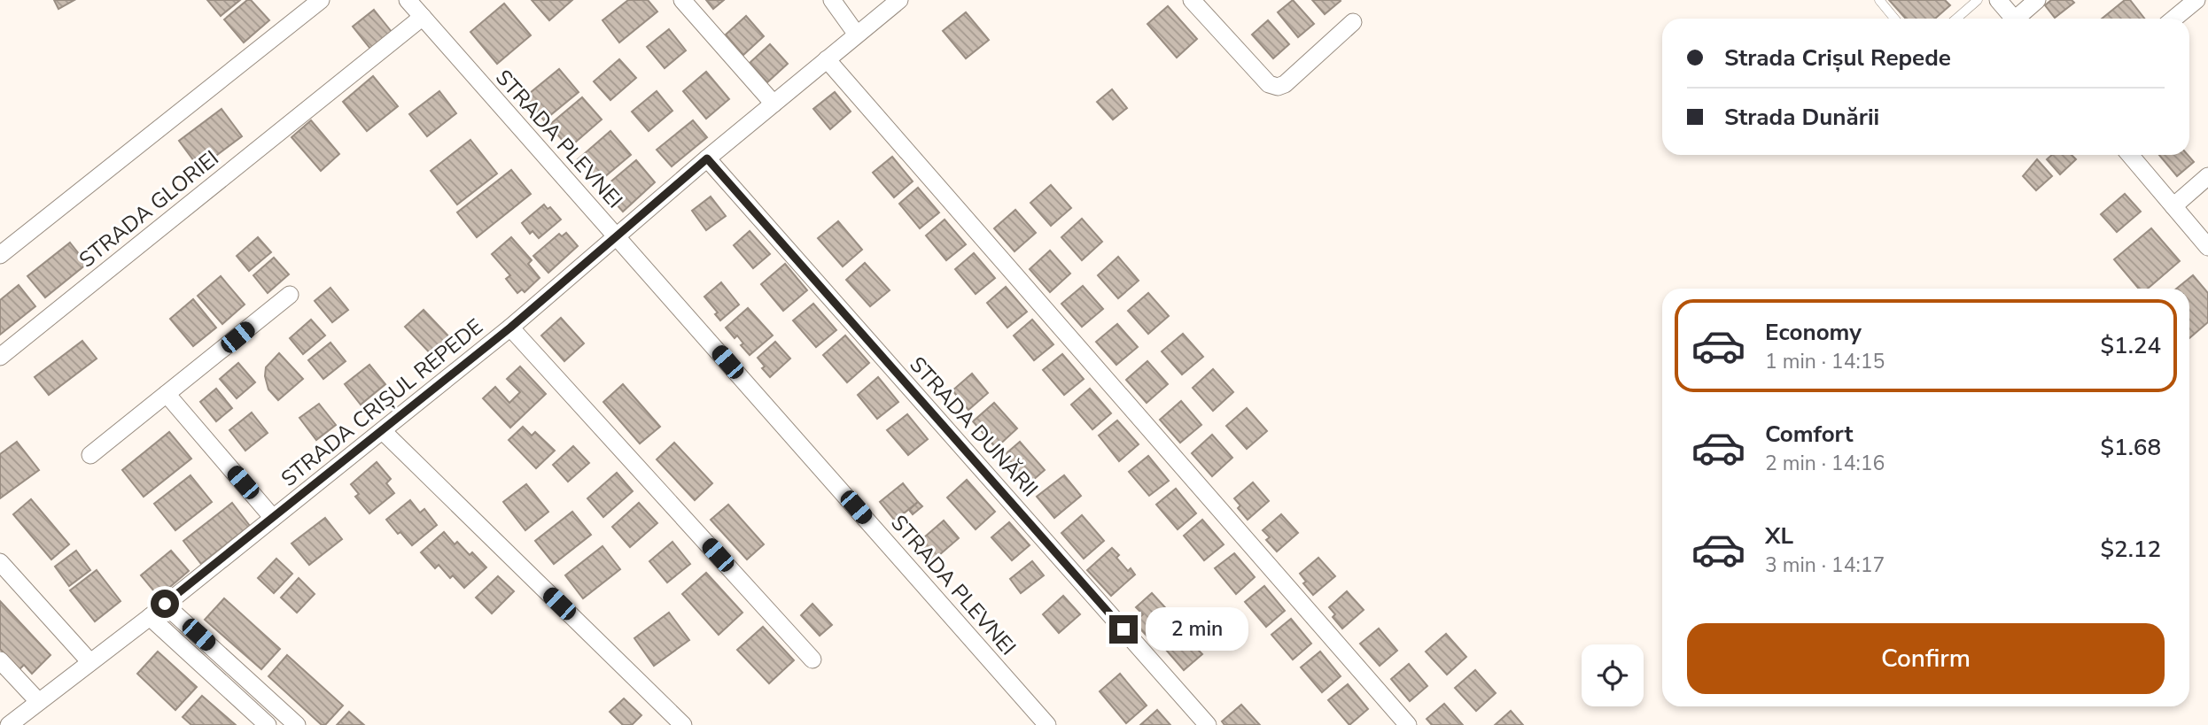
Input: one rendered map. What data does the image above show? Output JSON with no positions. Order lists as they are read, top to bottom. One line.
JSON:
{"streets":{"street":["STRADA PLEVNEI","STRADA GLORIEI","STRADA CRIȘUL REPEDE","STRADA DUNĂRII"]},"crossings":[["STRADA PLEVNEI","STRADA GLORIEI"],["STRADA PLEVNEI","STRADA CRIȘUL REPEDE"],["STRADA CRIȘUL REPEDE","STRADA DUNĂRII"]],"page":{"banner":["Strada Crișul Repede","Strada Dunării"],"list":[{"name":"Economy","note":"1 min · 14:15","value":"$1.24"},{"name":"Comfort","note":"2 min · 14:16","value":"$1.68"},{"name":"XL","note":"3 min · 14:17","value":"$2.12"}],"bubble":"2 min","buttons":"Confirm"}}
